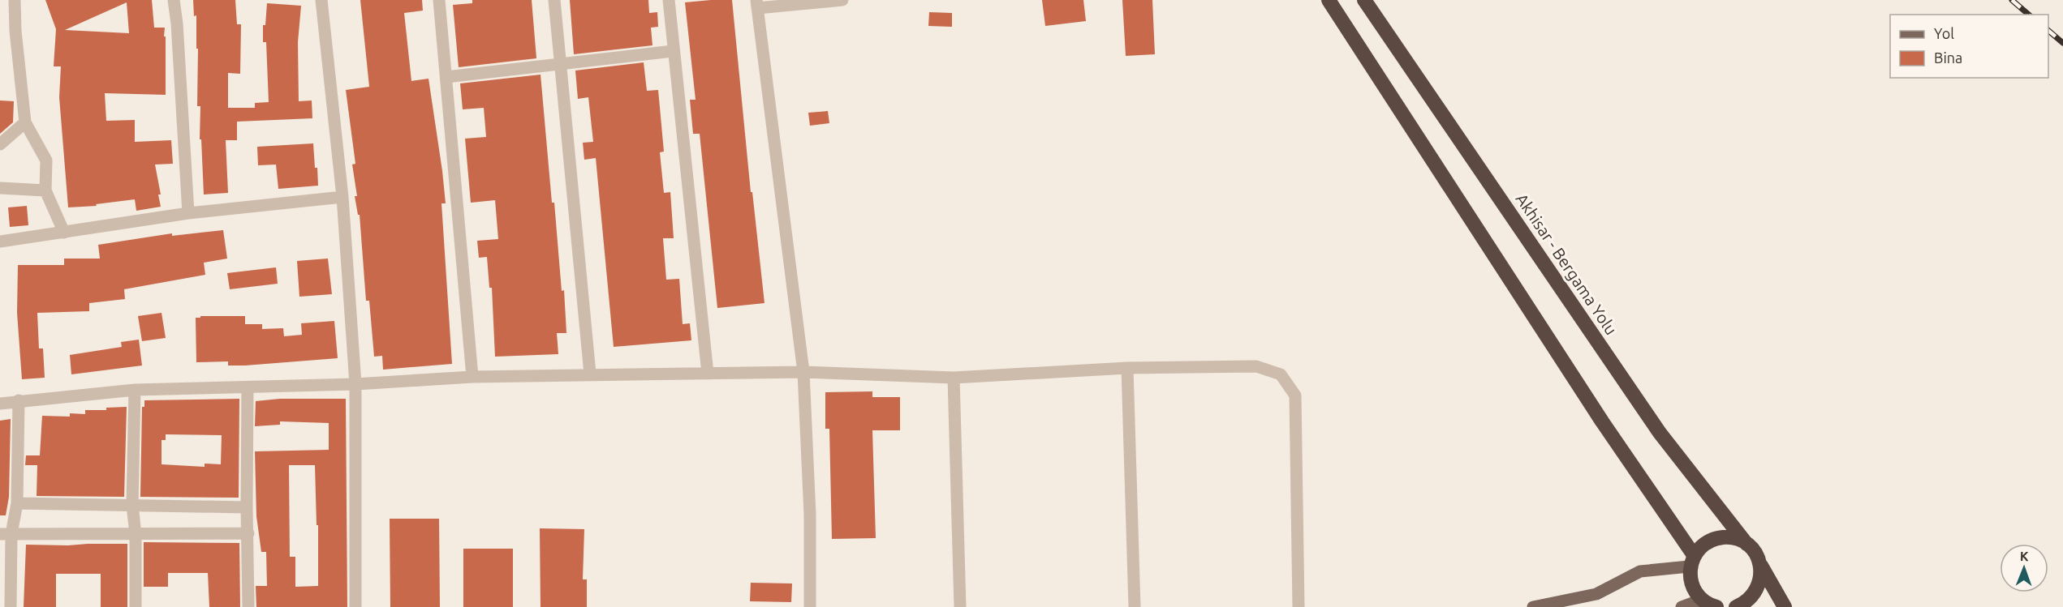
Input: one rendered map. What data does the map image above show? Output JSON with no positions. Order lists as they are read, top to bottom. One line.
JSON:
{"streets":{"highway":["Akhisar - Bergama Yolu"]},"legend":["Yol","Bina"],"north":"top"}
